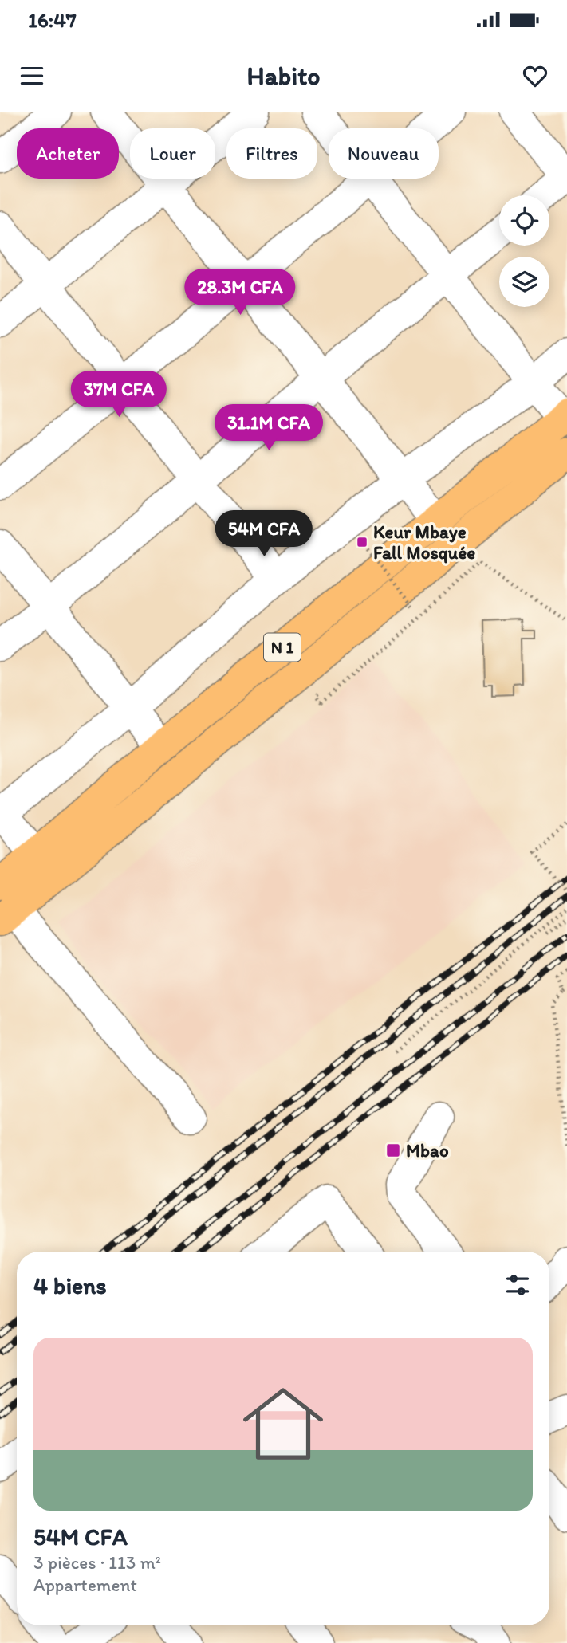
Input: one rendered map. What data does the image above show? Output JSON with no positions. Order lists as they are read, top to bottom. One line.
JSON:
{"streets":{"highway":["N 1"]},"places":{"transit":["Keur Mbaye Fall Mosquée","Mbao"]},"page":{"status":"16:47","header":"Habito","chip":["Acheter","Louer","Filtres","Nouveau"],"price":["28.3M CFA","37M CFA","31.1M CFA","54M CFA"],"heading":"4 biens","list":[{"name":"54M CFA","note":"3 pièces · 113 m² · Appartement"}]}}
